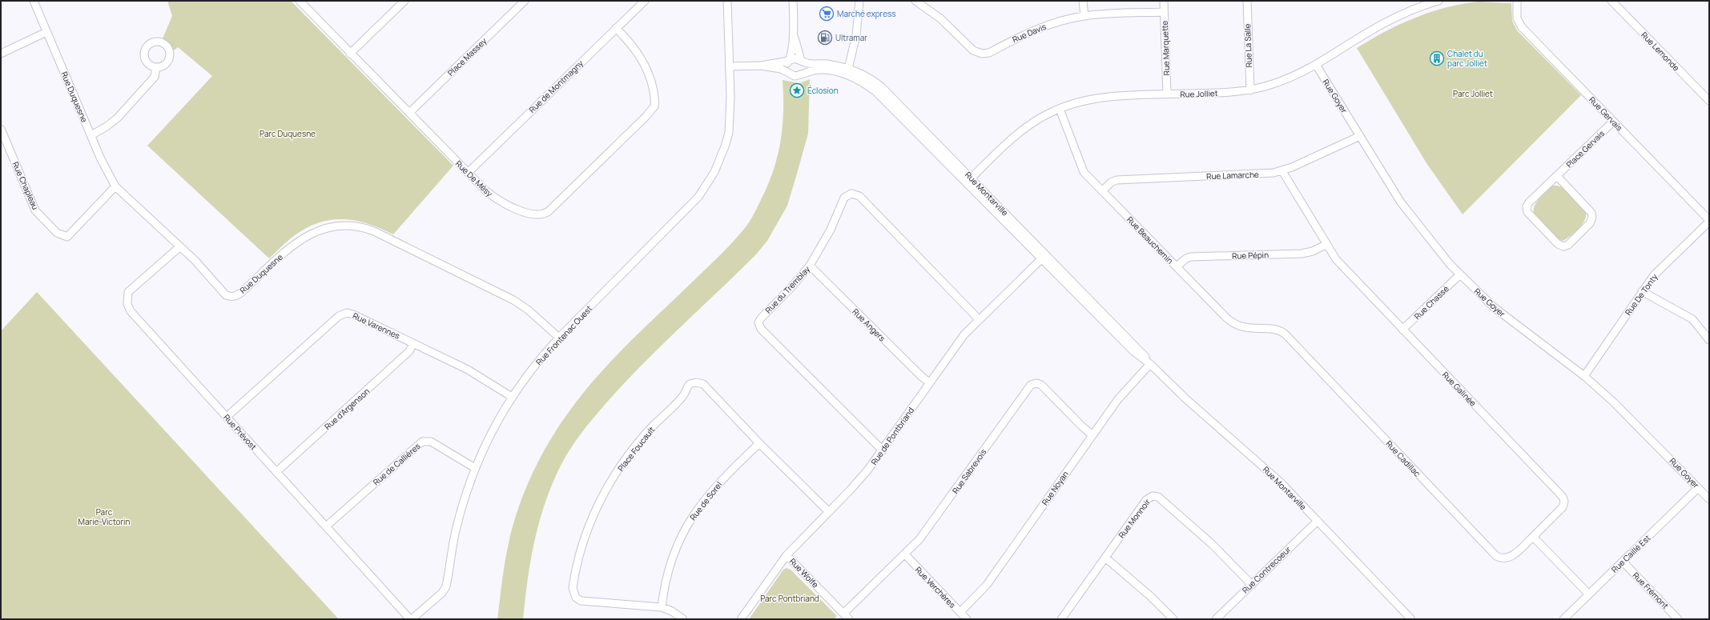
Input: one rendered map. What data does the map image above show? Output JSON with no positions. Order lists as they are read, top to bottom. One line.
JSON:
{"streets":{"street":["Rue Davis","Rue La Salle","Rue Marquette","Rue Lemonde","Place Massey","Rue de Montmagny","Rue Jolliet","Rue Goyer","Rue Duquesne","Rue Gervais","Place Gervais","Rue Lamarche","Rue De Mésy","Rue Chapleau","Rue Montarville","Rue Beauchemin","Rue Pépin","Rue du Tremblay","Rue De Tonty","Rue Chassé","Rue Angers","Rue Varennes","Rue Frontenac Ouest","Rue Galinée","Rue d'Argenson","Rue Prévost","Rue de Pontbriand","Place Foucault","Rue Cadillac","Rue de Callières","Rue Sabrevois","Rue Noyan","Rue de Sorel","Rue Monnoir","Rue Caillé Est","Rue Contrecoeur","Rue Wolfe","Rue Verchères","Rue Frémont"]},"crossings":[["Rue Davis","Rue Marquette"],["Rue La Salle","Rue Jolliet"],["Rue Marquette","Rue Jolliet"],["Place Massey","Rue De Mésy"],["Rue de Montmagny","Rue De Mésy"],["Rue Jolliet","Rue Goyer"],["Rue Jolliet","Rue Montarville"],["Rue Jolliet","Rue Beauchemin"],["Rue Goyer","Rue Lamarche"],["Rue Goyer","Rue De Tonty"],["Rue Goyer","Rue Chassé"],["Rue Goyer","Rue Caillé Est"],["Rue Duquesne","Rue Chapleau"],["Rue Duquesne","Rue Frontenac Ouest"],["Rue Duquesne","Rue Prévost"],["Rue Gervais","Place Gervais"],["Rue Gervais","Rue De Tonty"],["Rue Lamarche","Rue Beauchemin"],["Rue Lamarche","Rue Galinée"],["Rue Montarville","Rue Frontenac Ouest"],["Rue Montarville","Rue de Pontbriand"],["Rue Montarville","Rue Noyan"],["Rue Montarville","Rue Contrecoeur"],["Rue Beauchemin","Rue Pépin"],["Rue Beauchemin","Rue Cadillac"],["Rue Pépin","Rue Galinée"],["Rue du Tremblay","Rue Angers"],["Rue du Tremblay","Rue de Pontbriand"],["Rue Chassé","Rue Galinée"],["Rue Angers","Rue de Pontbriand"],["Rue Varennes","Rue Frontenac Ouest"],["Rue Varennes","Rue d'Argenson"],["Rue Varennes","Rue Prévost"],["Rue Frontenac Ouest","Rue Prévost"],["Rue Frontenac Ouest","Rue de Callières"],["Rue Galinée","Rue Cadillac"],["Rue d'Argenson","Rue Prévost"],["Rue Prévost","Rue de Callières"],["Rue de Pontbriand","Place Foucault"],["Rue de Pontbriand","Rue Wolfe"],["Place Foucault","Rue de Sorel"],["Rue Sabrevois","Rue Noyan"],["Rue Sabrevois","Rue Wolfe"],["Rue Sabrevois","Rue Verchères"],["Rue Noyan","Rue Verchères"],["Rue Monnoir","Rue Contrecoeur"],["Rue Caillé Est","Rue Frémont"]],"parks":["Parc Jolliet","Parc Duquesne","Parc Marie-Victorin","Parc Pontbriand"],"places":{"supermarket":["Marché express"],"fuel station":["Ultramar"],"building":["Chalet du parc Jolliet"],"place":["Éclosion"]}}
